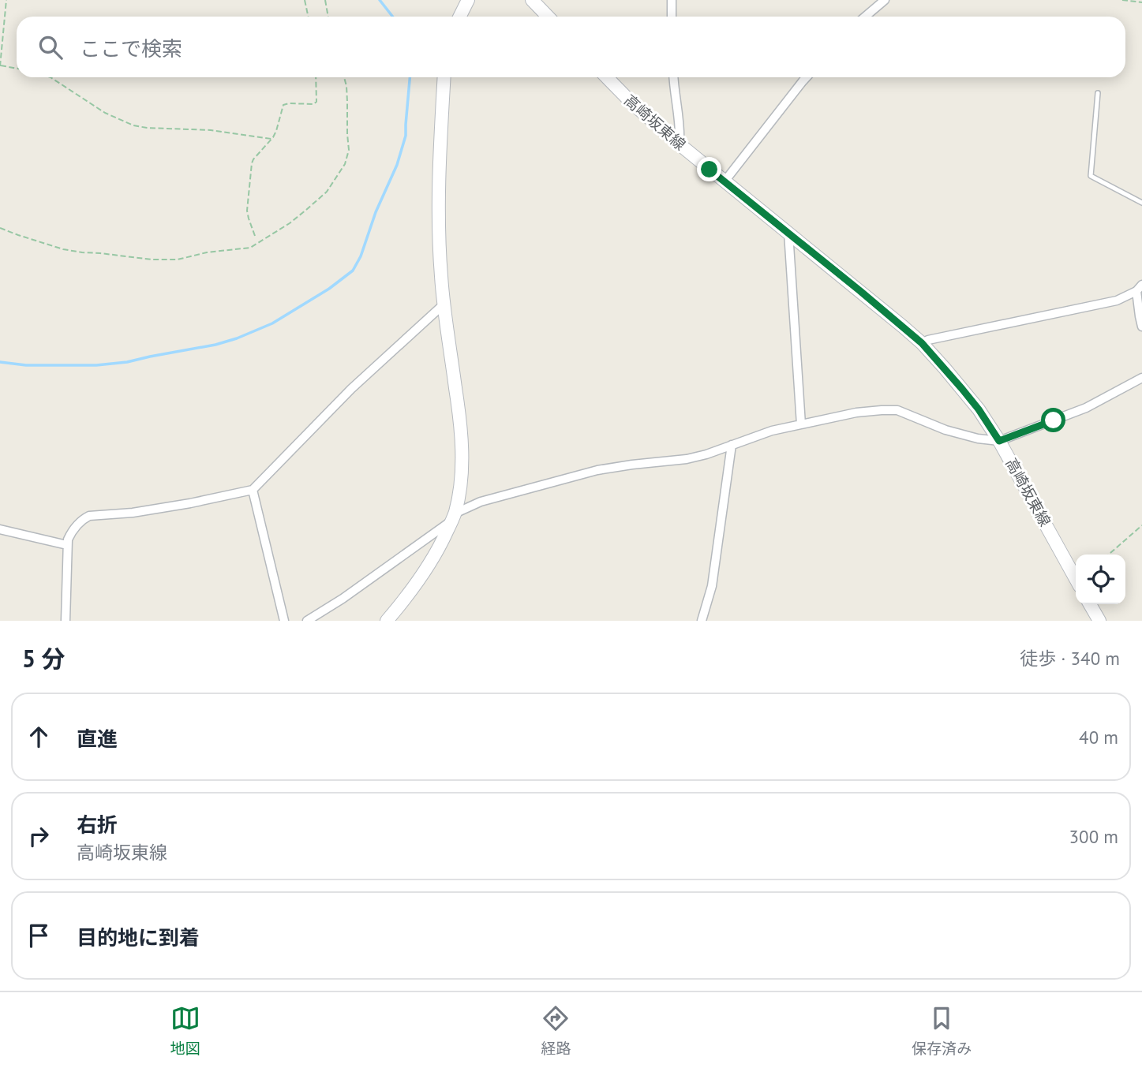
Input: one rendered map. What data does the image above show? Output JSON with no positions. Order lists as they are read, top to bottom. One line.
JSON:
{"streets":{"main road":["高崎坂東線"]},"page":{"search":"ここで検索","heading":["5 分","徒歩 · 340 m"],"list":[["直進","40 m"],["右折","高崎坂東線","300 m"],"目的地に到着"],"nav":["地図","経路","保存済み"]}}
